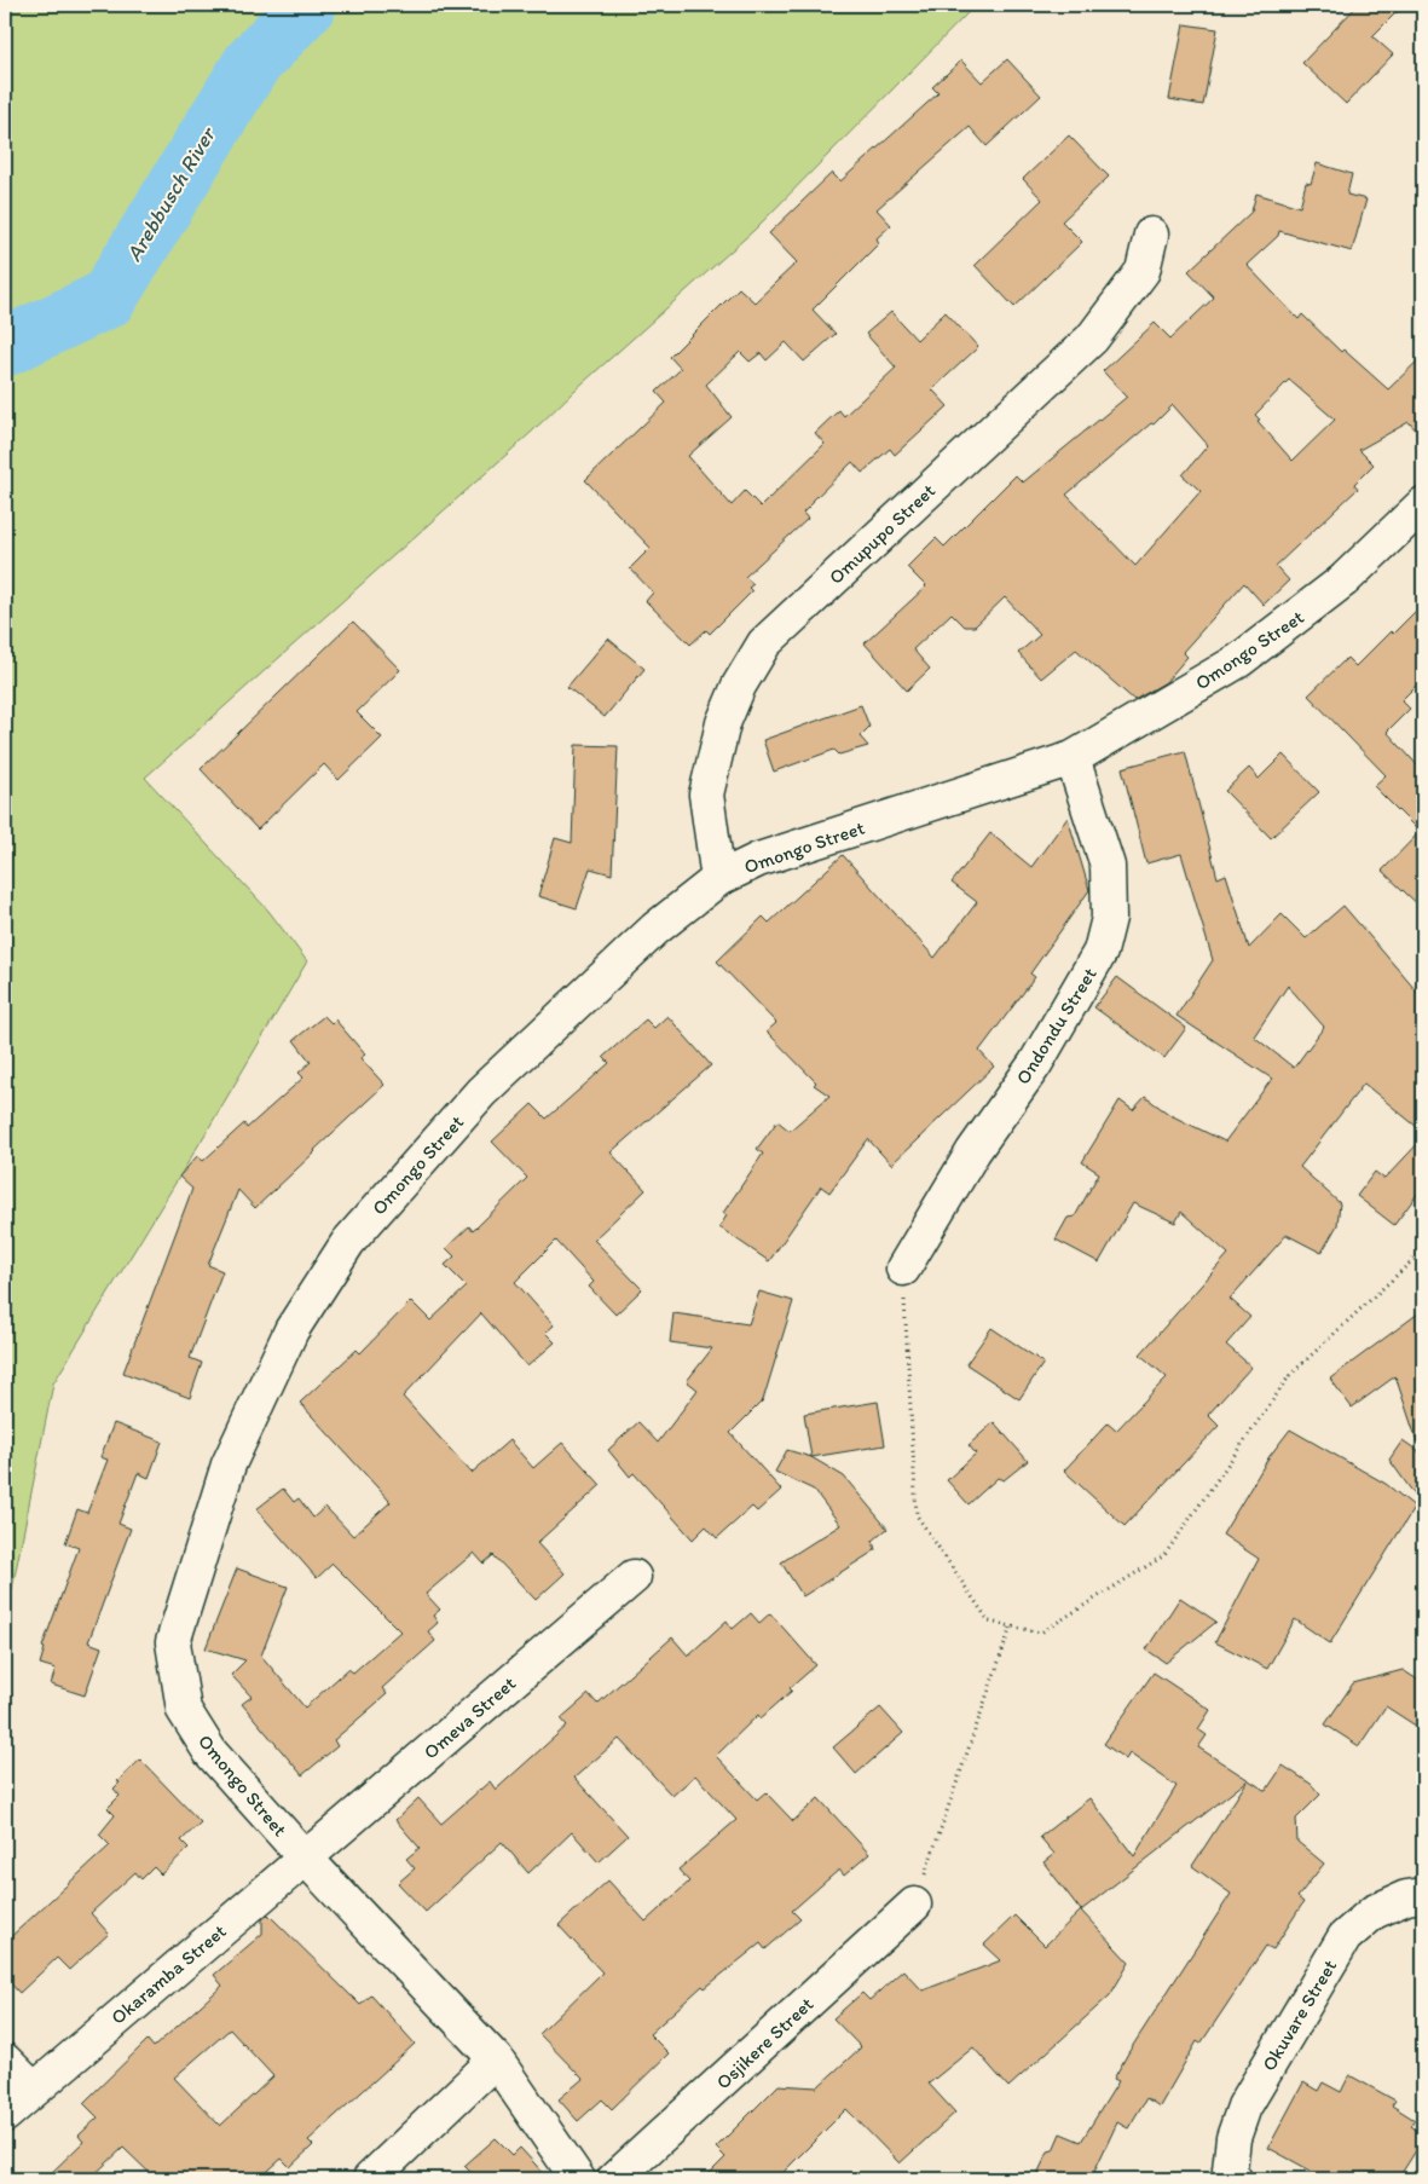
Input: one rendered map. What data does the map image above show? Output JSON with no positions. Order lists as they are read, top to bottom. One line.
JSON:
{"streets":{"street":["Omupupo Street","Omongo Street","Ondondu Street","Omeva Street","Okaramba Street","Okuvare Street","Osjikere Street"]},"crossings":[["Omupupo Street","Omongo Street"],["Omongo Street","Ondondu Street"],["Omongo Street","Omeva Street"],["Omongo Street","Okaramba Street"],["Omeva Street","Okaramba Street"]],"water":["Arebbusch River"]}
